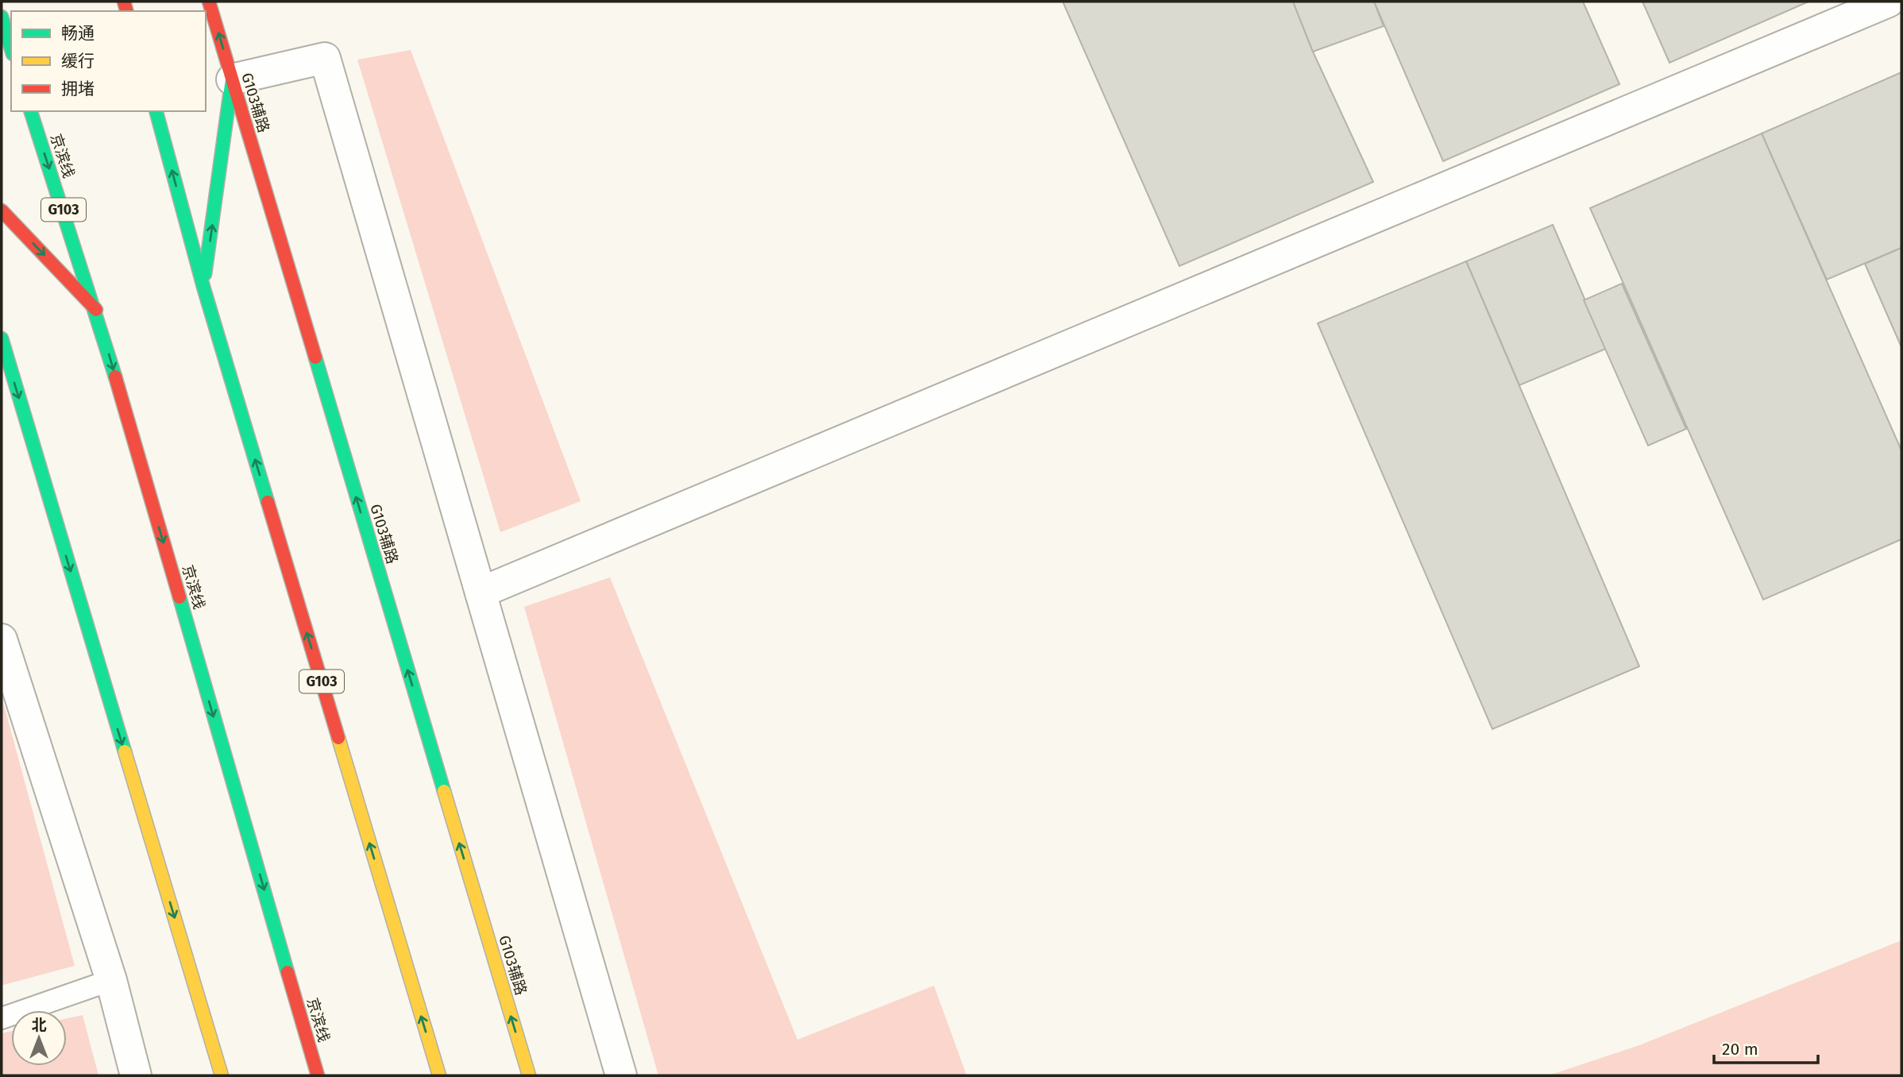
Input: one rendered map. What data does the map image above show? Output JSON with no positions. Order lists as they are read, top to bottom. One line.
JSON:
{"streets":{"main road":["G103辅路","京滨线","G103"]},"legend":["畅通","缓行","拥堵"],"scale_bar":"20 m","north":"top"}
